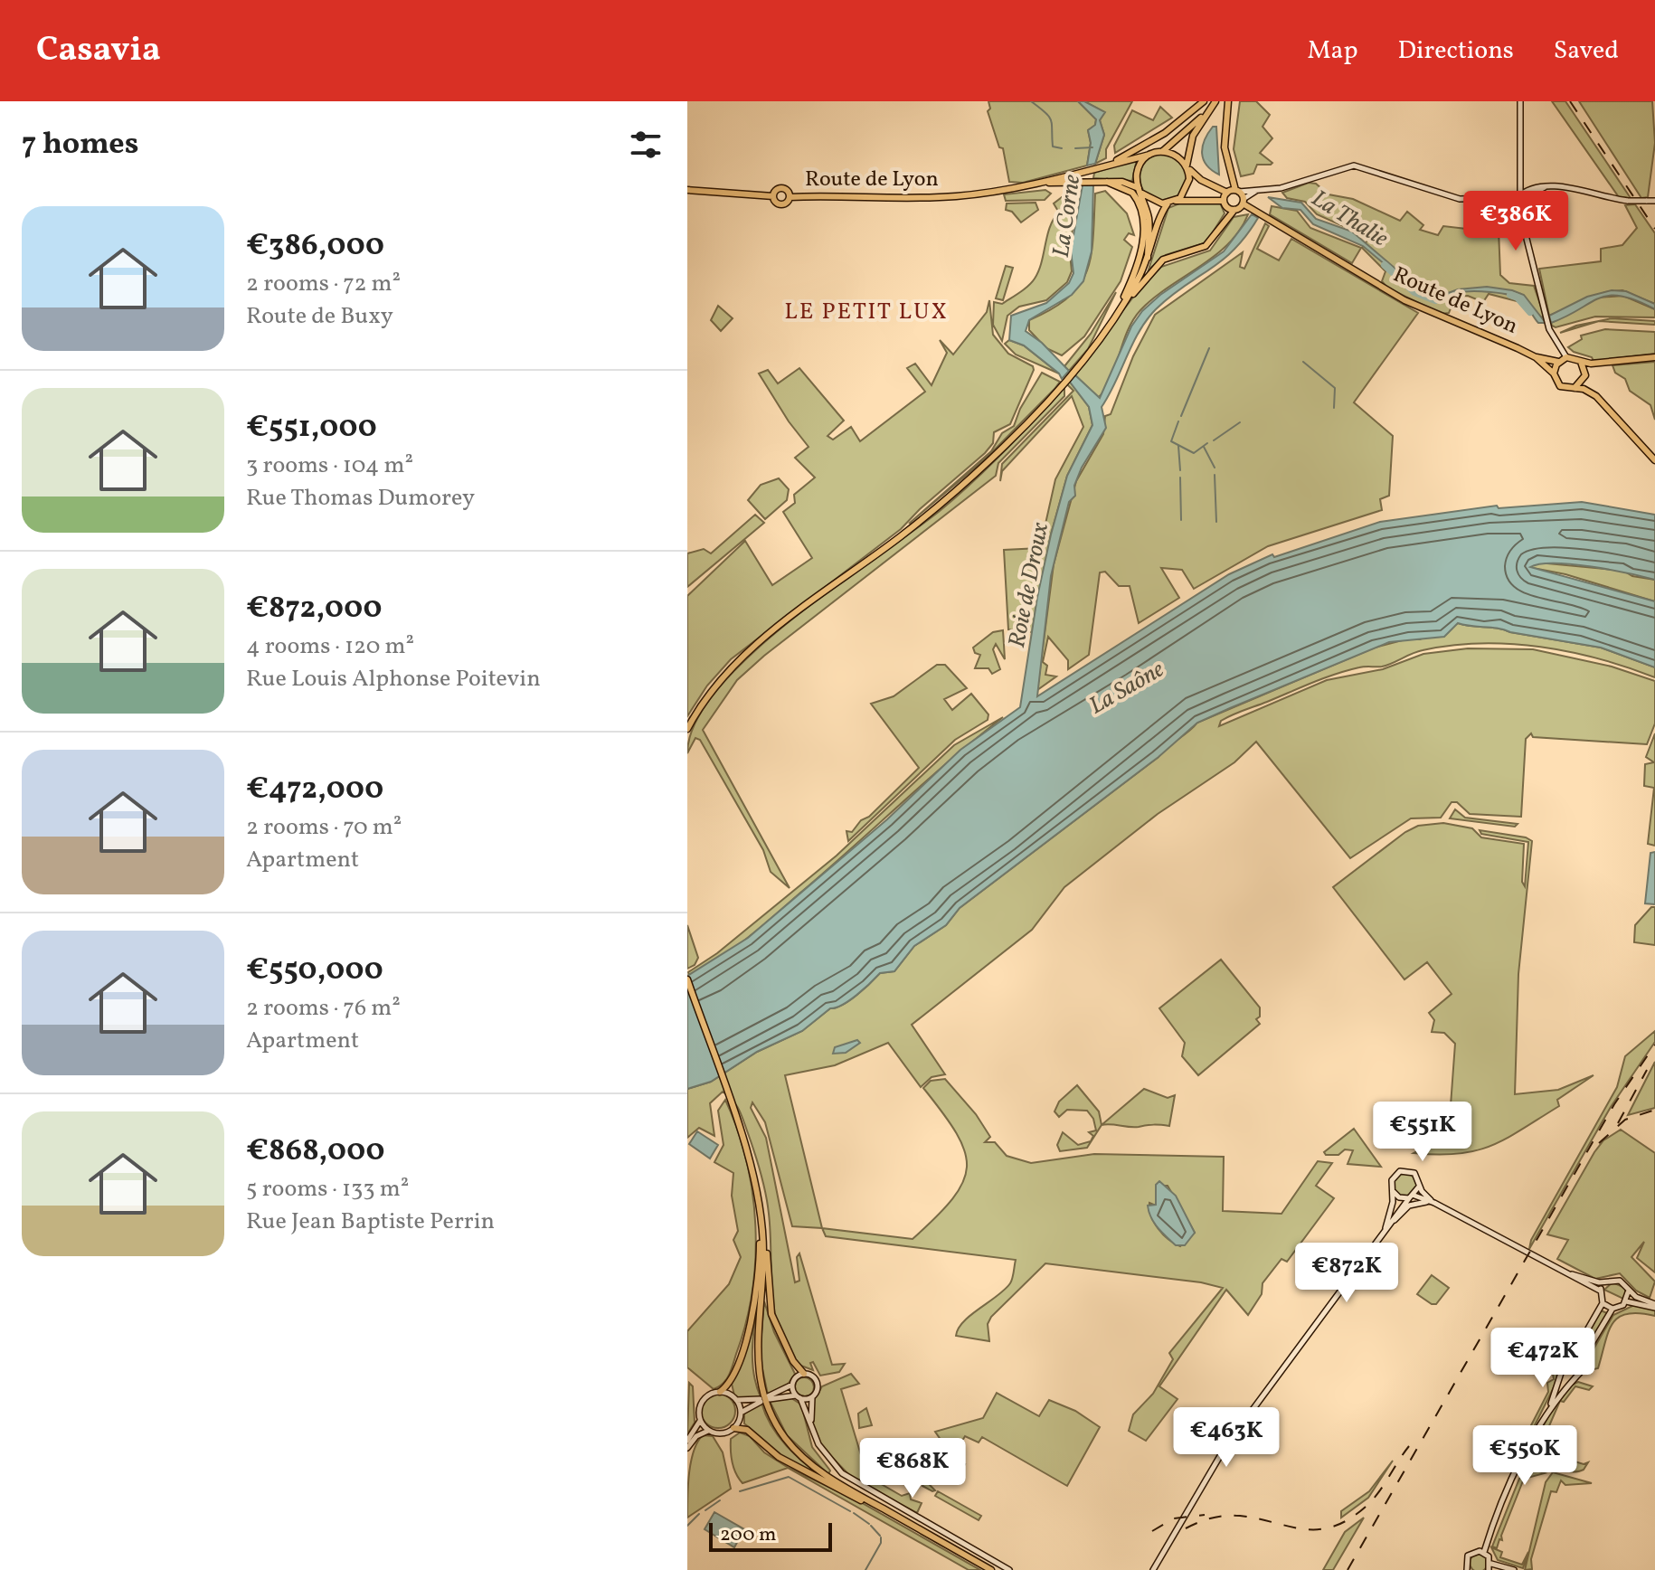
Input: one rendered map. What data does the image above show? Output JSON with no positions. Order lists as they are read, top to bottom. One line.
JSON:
{"streets":{"main road":["Route de Lyon"]},"districts":["LE PETIT LUX"],"water":["La Corne","La Thalie","Roie de Droux","La Saône"],"scale_bar":"200 m","page":{"header":"Casavia","nav":["Map","Directions","Saved"],"heading":"7 homes","list":[{"name":"€386,000","note":"2 rooms · 72 m² · Route de Buxy"},{"name":"€551,000","note":"3 rooms · 104 m² · Rue Thomas Dumorey"},{"name":"€872,000","note":"4 rooms · 120 m² · Rue Louis Alphonse Poitevin"},{"name":"€472,000","note":"2 rooms · 70 m² · Apartment"},{"name":"€550,000","note":"2 rooms · 76 m² · Apartment"},{"name":"€868,000","note":"5 rooms · 133 m² · Rue Jean Baptiste Perrin"}],"price":["€386K","€551K","€872K","€472K","€463K","€550K","€868K"],"scale":"200 m"}}
